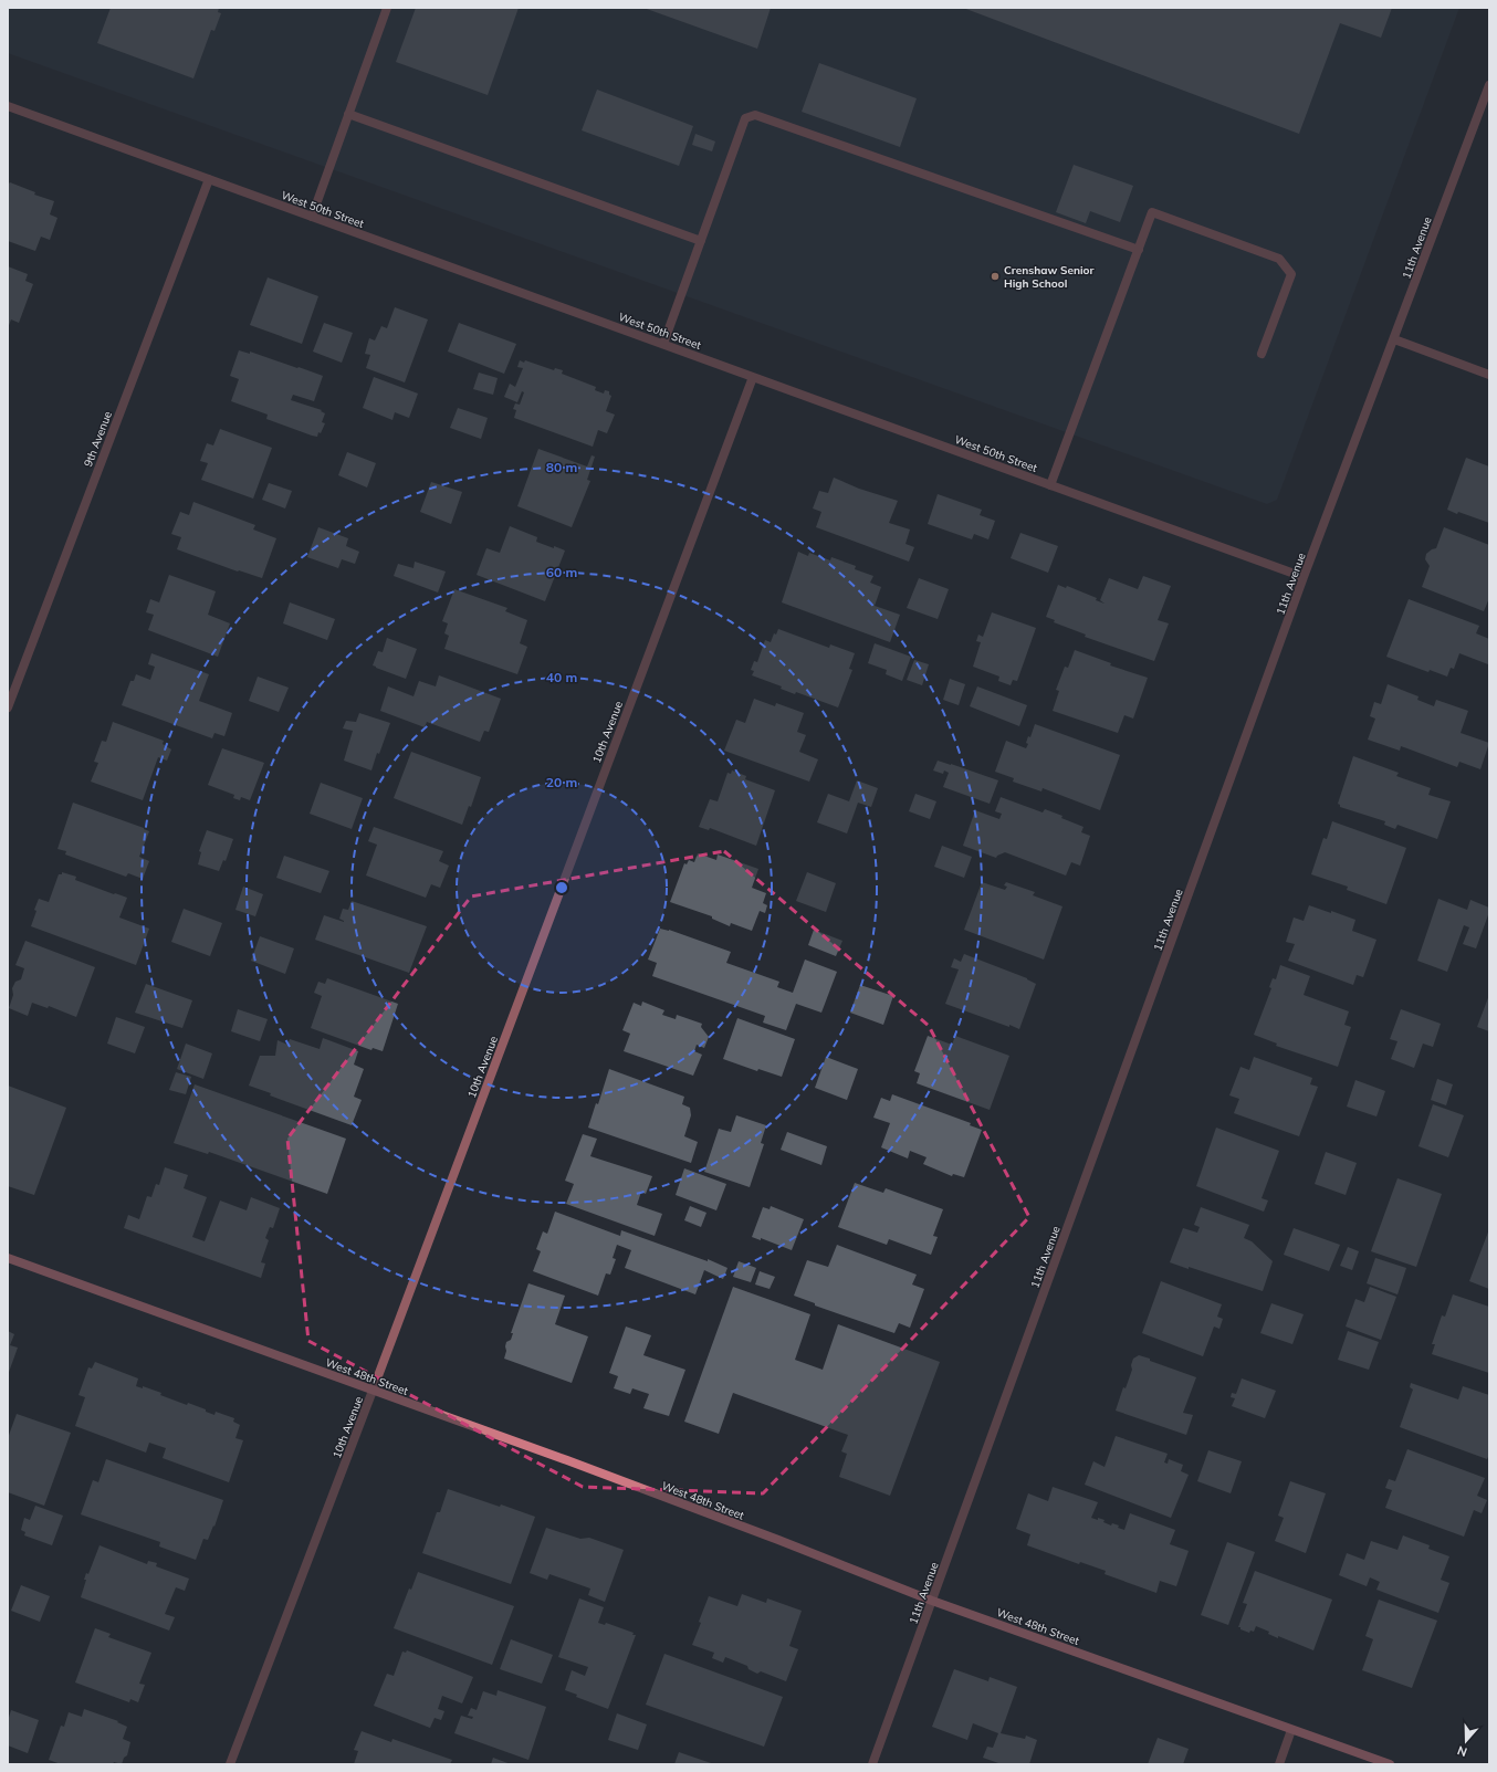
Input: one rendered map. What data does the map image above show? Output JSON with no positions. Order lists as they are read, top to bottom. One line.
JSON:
{"streets":{"street":["West 50th Street","11th Avenue","9th Avenue","10th Avenue","West 48th Street"]},"crossings":[["West 50th Street","11th Avenue"],["West 50th Street","9th Avenue"],["West 50th Street","10th Avenue"],["11th Avenue","West 48th Street"],["10th Avenue","West 48th Street"]],"places":["Crenshaw Senior High School"],"north":"bottom","rings":["80 m","60 m","40 m","20 m"]}
